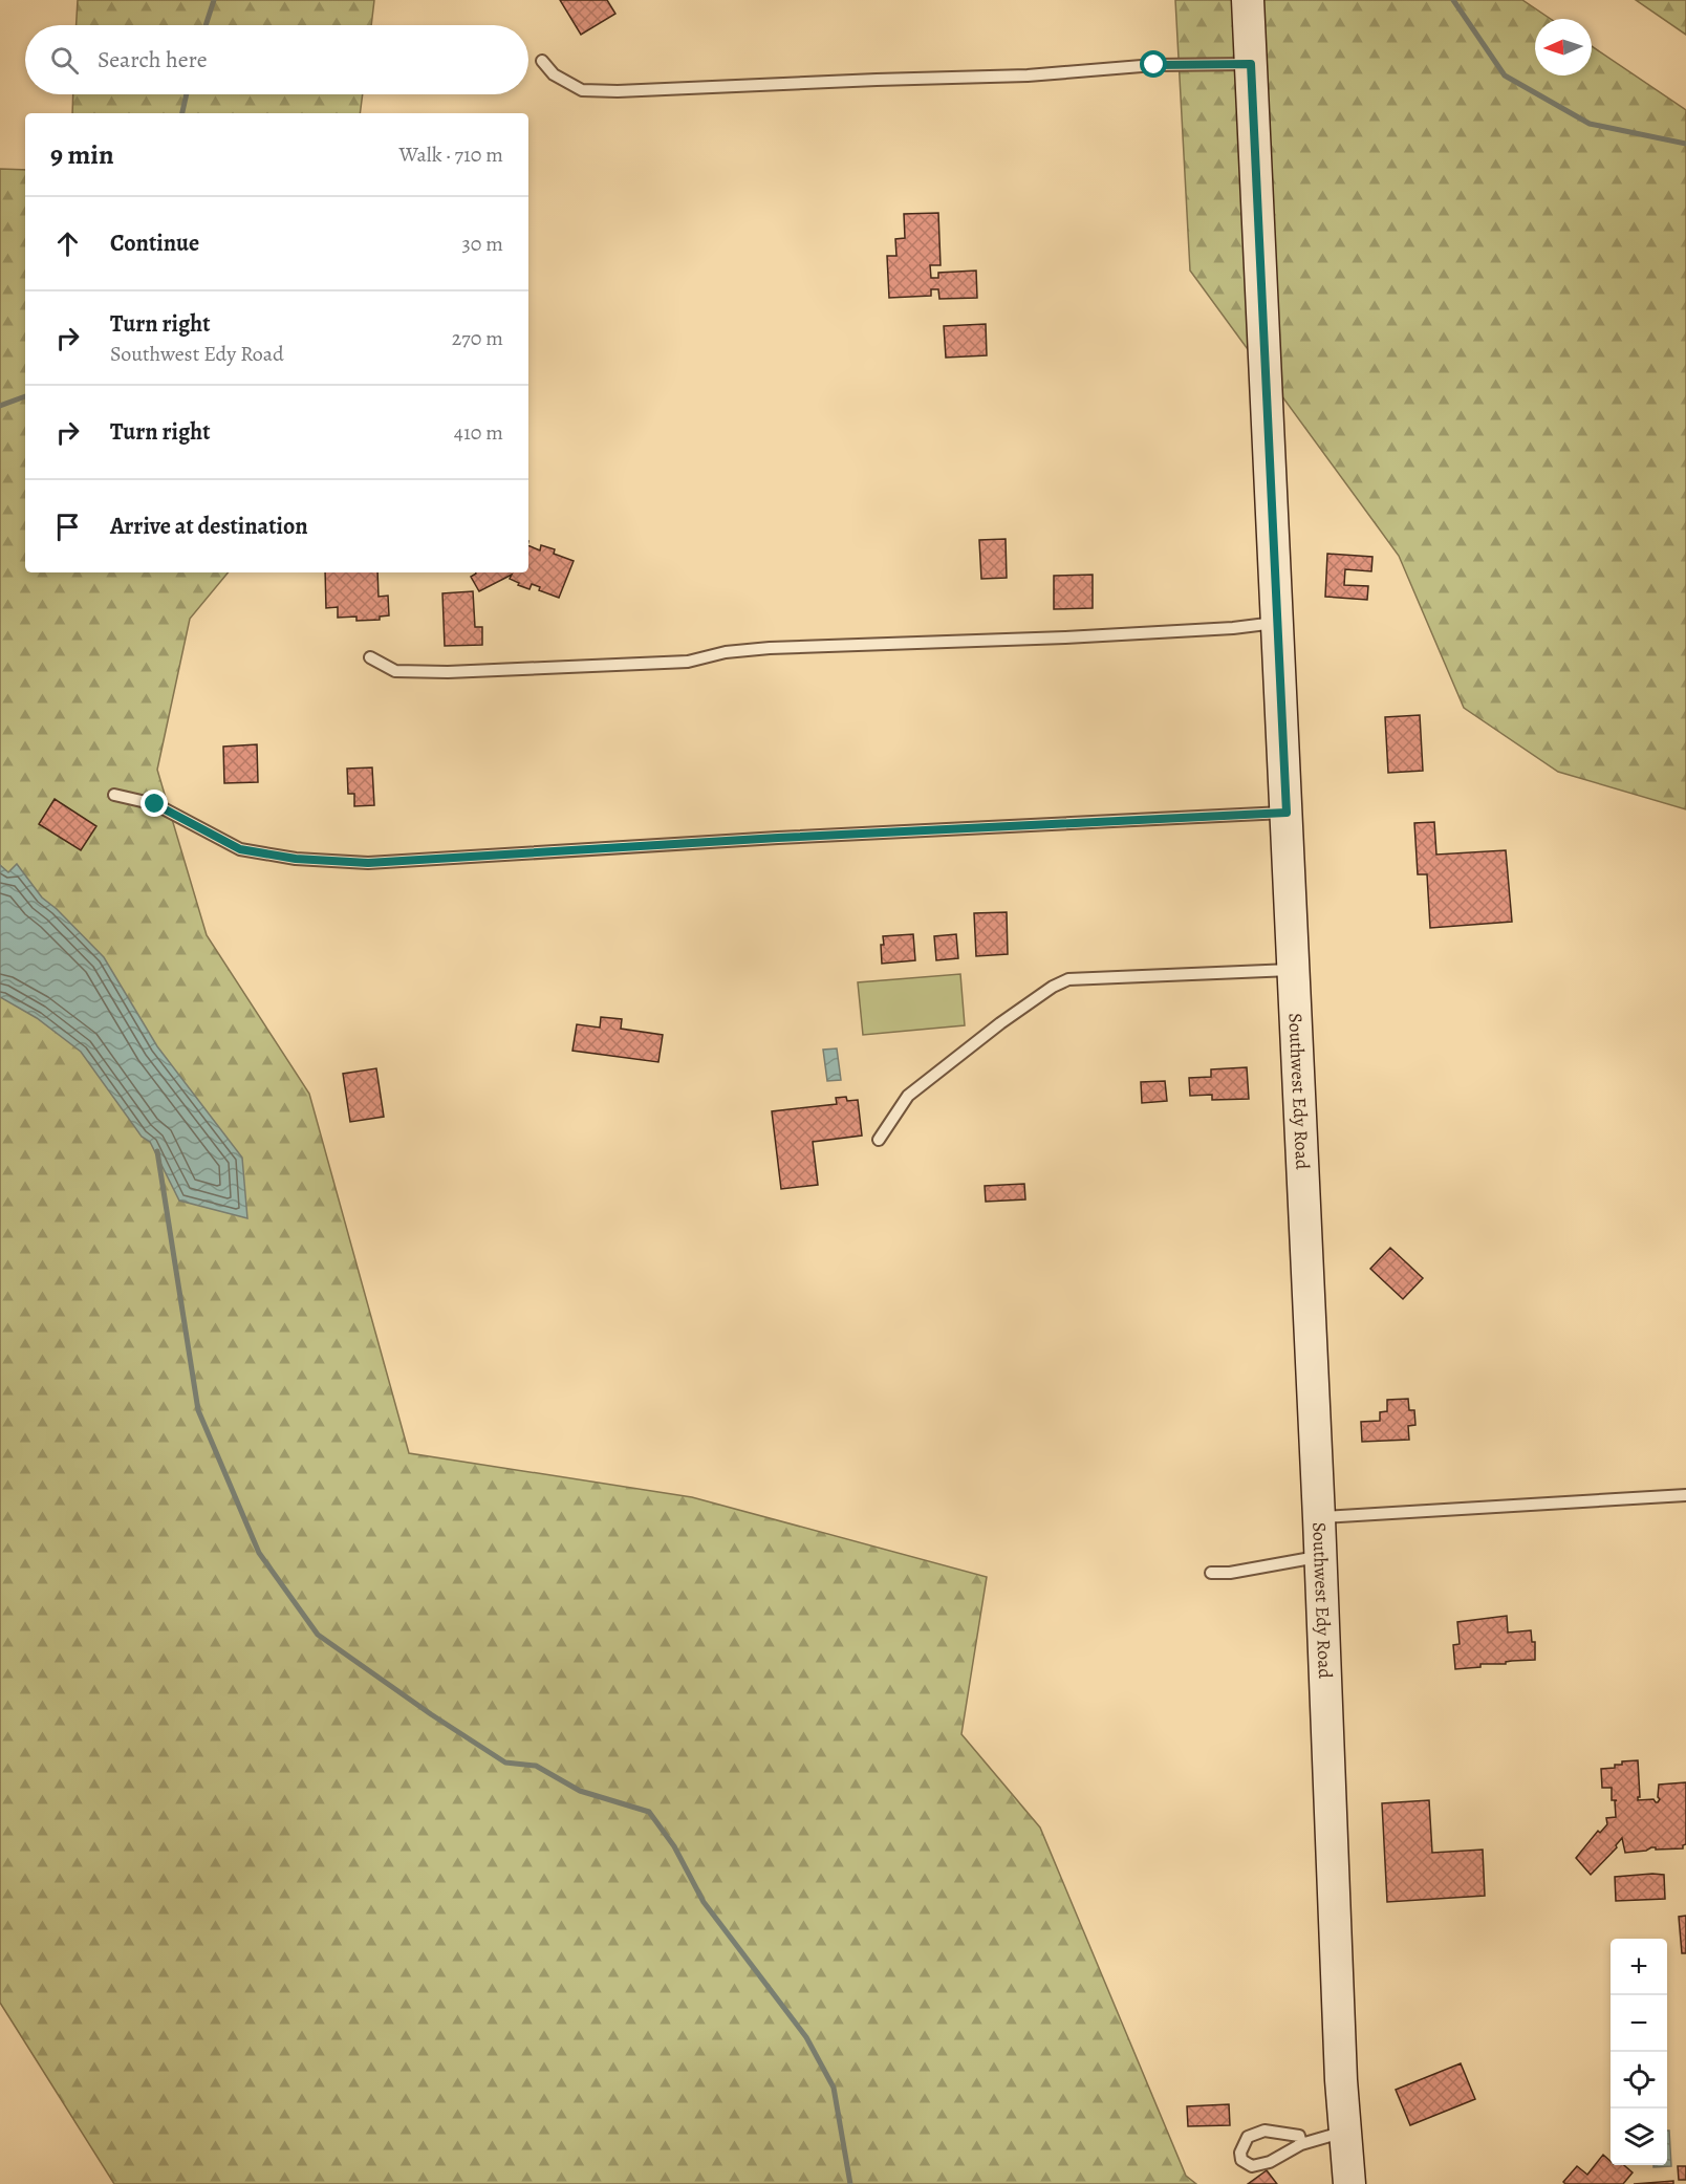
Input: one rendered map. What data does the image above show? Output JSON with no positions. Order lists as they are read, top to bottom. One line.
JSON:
{"streets":{"street":["Southwest Edy Road"]},"north":"left","page":{"search":"Search here","heading":["9 min","Walk · 710 m"],"list":[["Continue","30 m"],["Turn right","Southwest Edy Road","270 m"],["Turn right","410 m"],"Arrive at destination"],"map_buttons":["+","−"]}}
